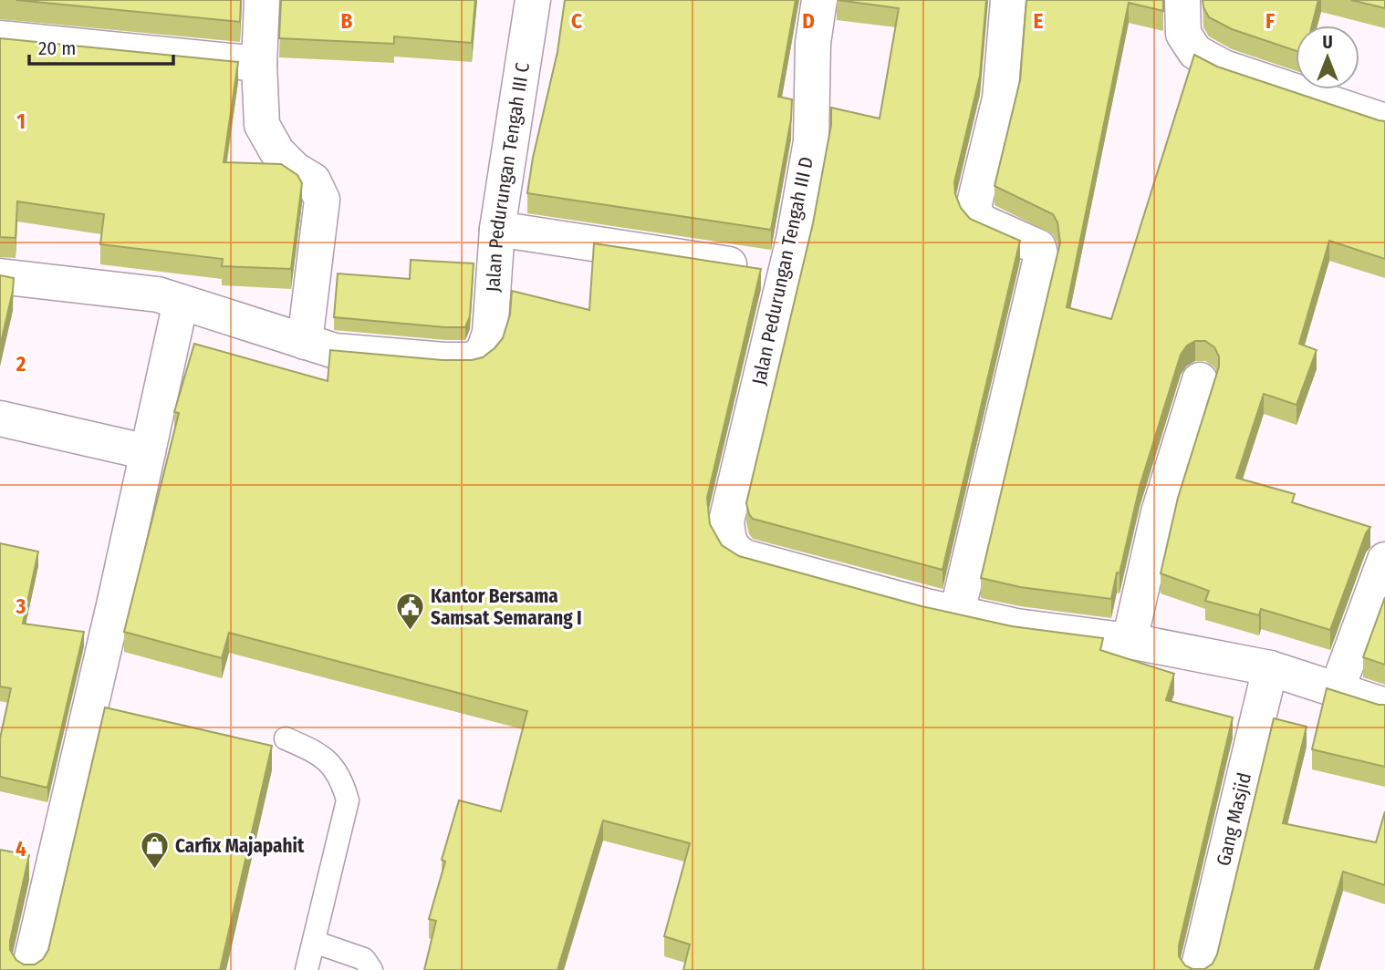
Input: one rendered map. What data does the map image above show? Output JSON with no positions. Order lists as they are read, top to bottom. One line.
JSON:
{"streets":{"street":["Jalan Pedurungan Tengah III C","Jalan Pedurungan Tengah III D","Gang Masjid"]},"places":{"public building":["Kantor Bersama Samsat Semarang I"],"shop":["Carfix Majapahit"]},"scale_bar":"20 m","north":"top","grid":{"columns":["B","C","D","E","F"],"rows":["1","2","3","4"]}}
